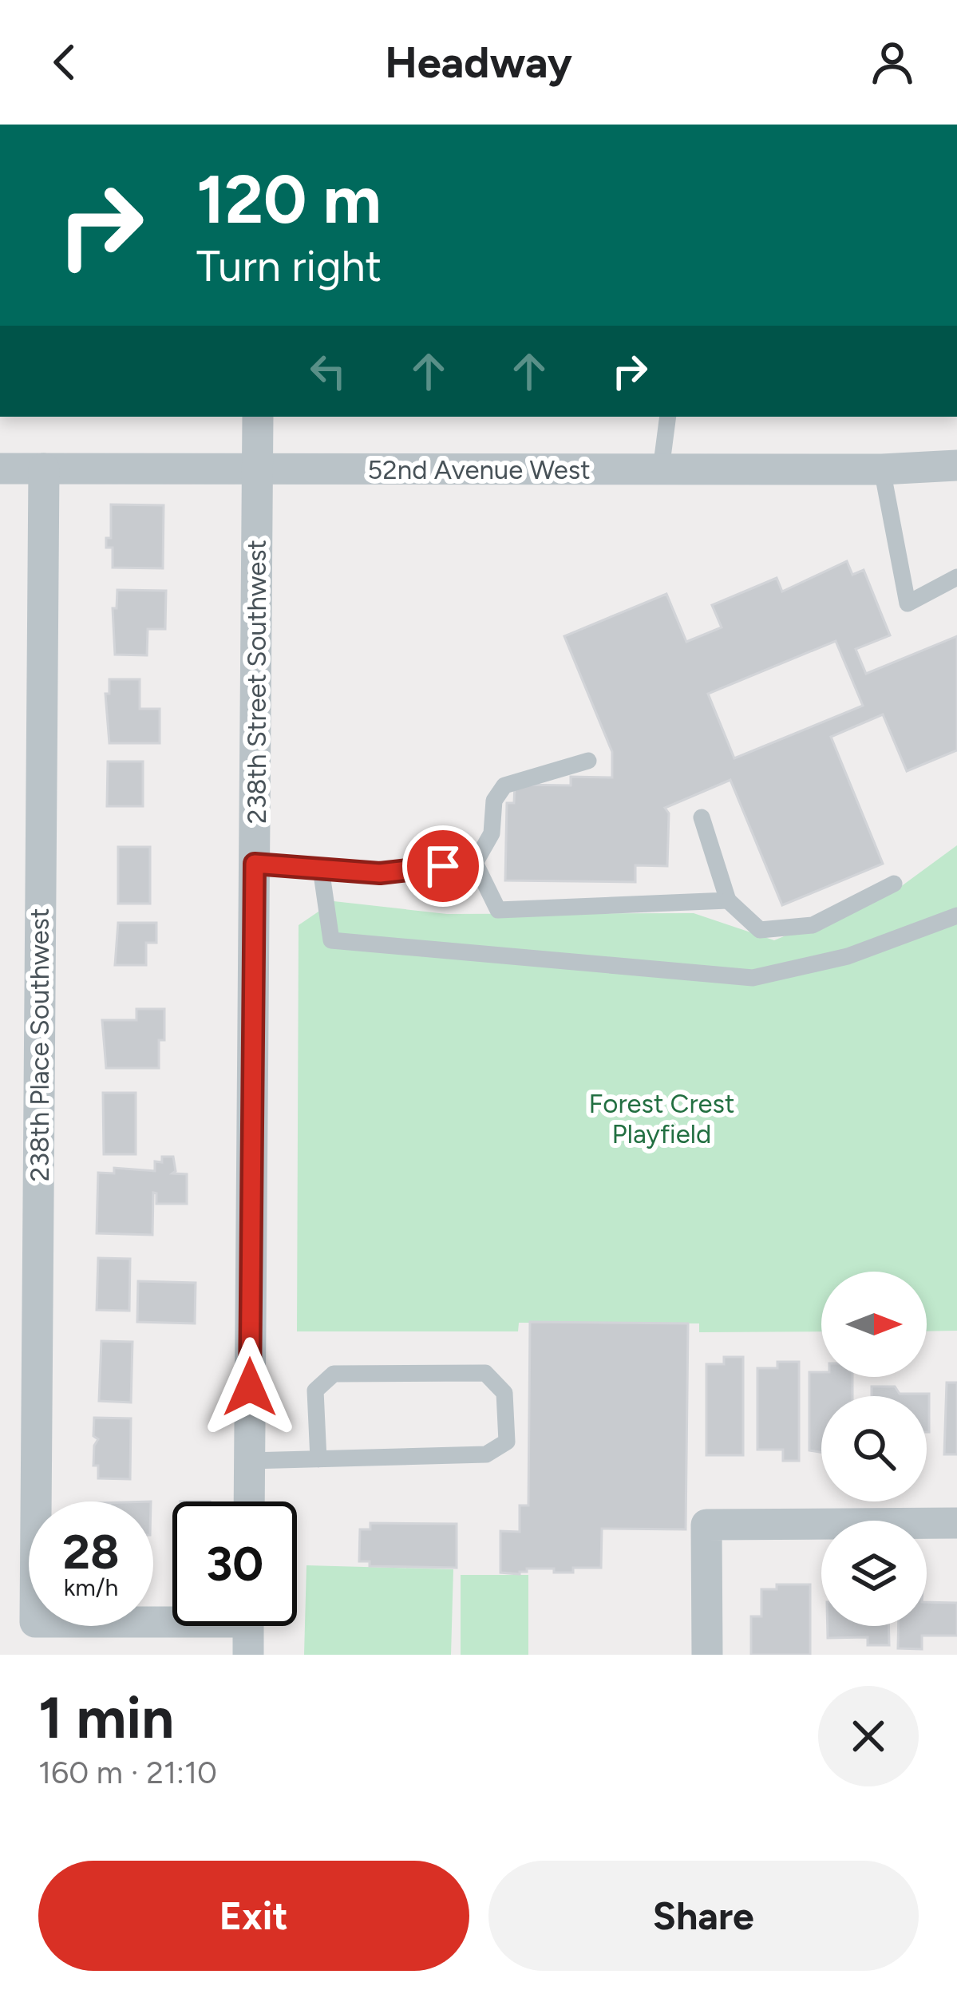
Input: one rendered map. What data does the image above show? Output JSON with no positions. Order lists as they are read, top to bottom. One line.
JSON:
{"streets":{"street":["52nd Avenue West","238th Street Southwest","238th Place Southwest"]},"crossings":[["52nd Avenue West","238th Street Southwest"],["52nd Avenue West","238th Place Southwest"]],"parks":["Forest Crest Playfield"],"north":"right","page":{"header":"Headway","turn":["120 m","Turn right"],"speed":"28 km/h","limit":"30","heading":["1 min","160 m · 21:10"],"buttons":["Exit","Share"]}}
